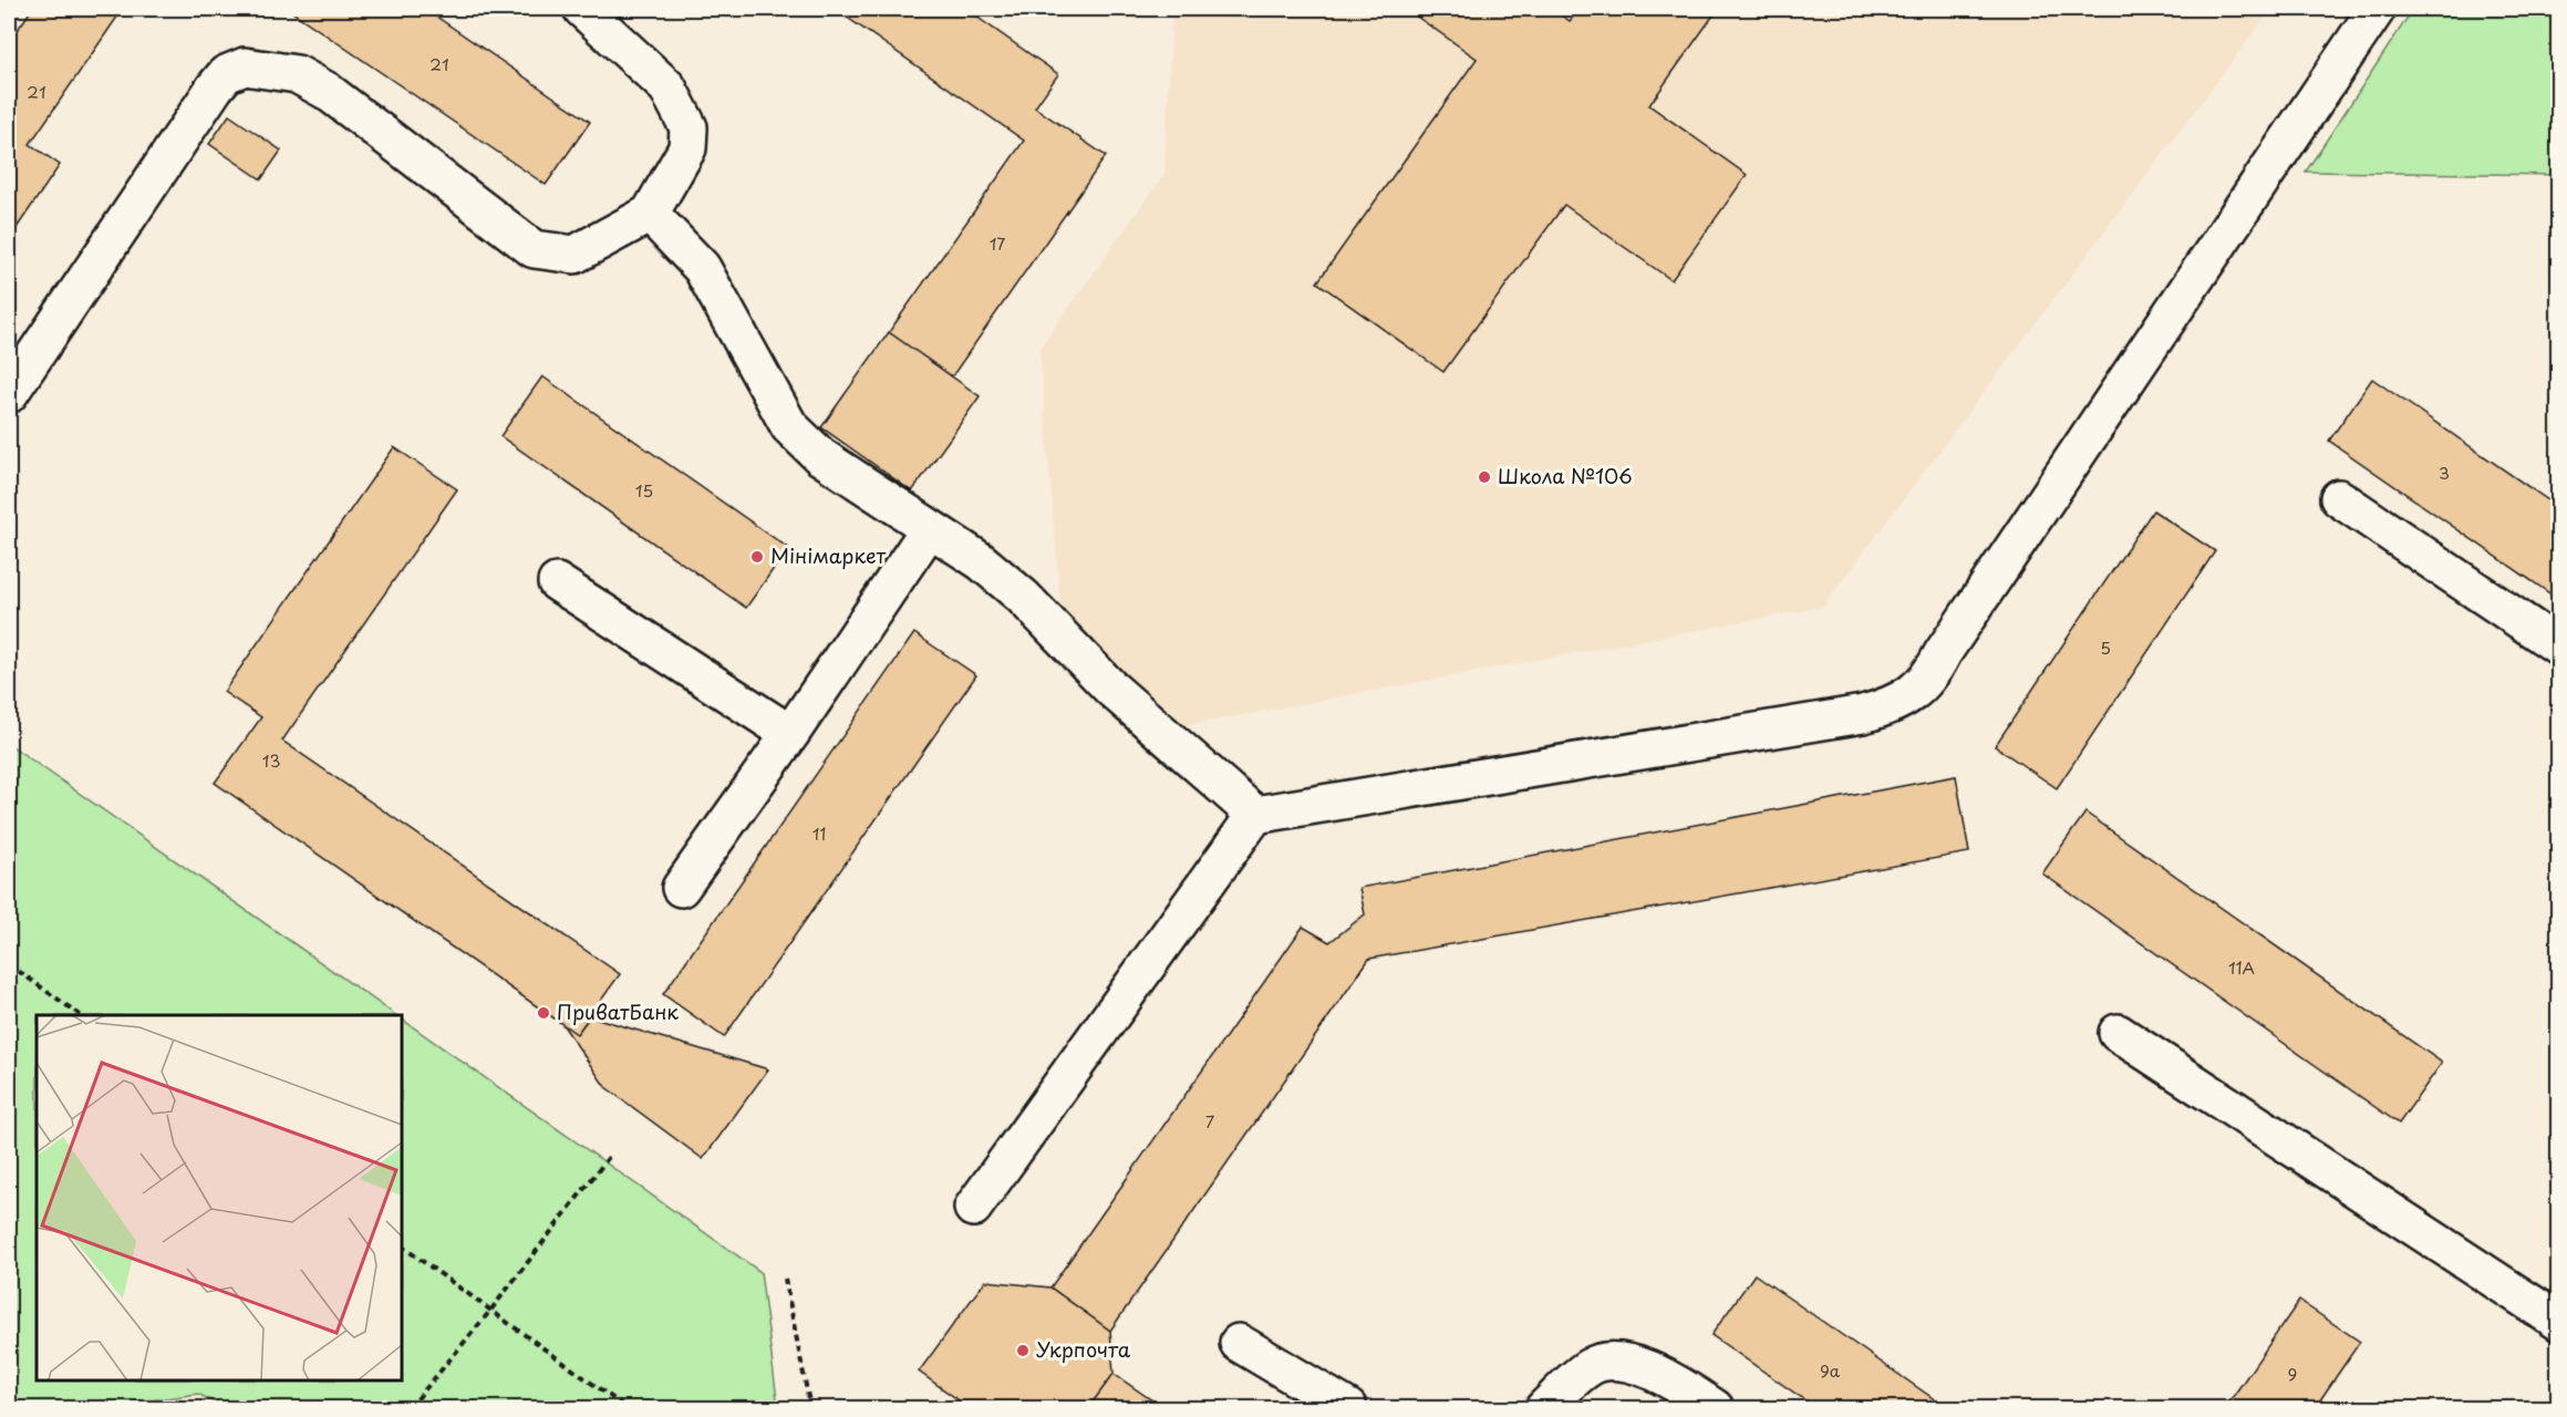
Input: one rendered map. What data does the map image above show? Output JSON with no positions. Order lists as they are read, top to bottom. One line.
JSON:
{"places":["Школа №106","Мiнiмаркет","ПриватБанк","Укрпочта"],"house_numbers":["21","21","17","3","15","5","13","11","11А","7","9а","9"]}
